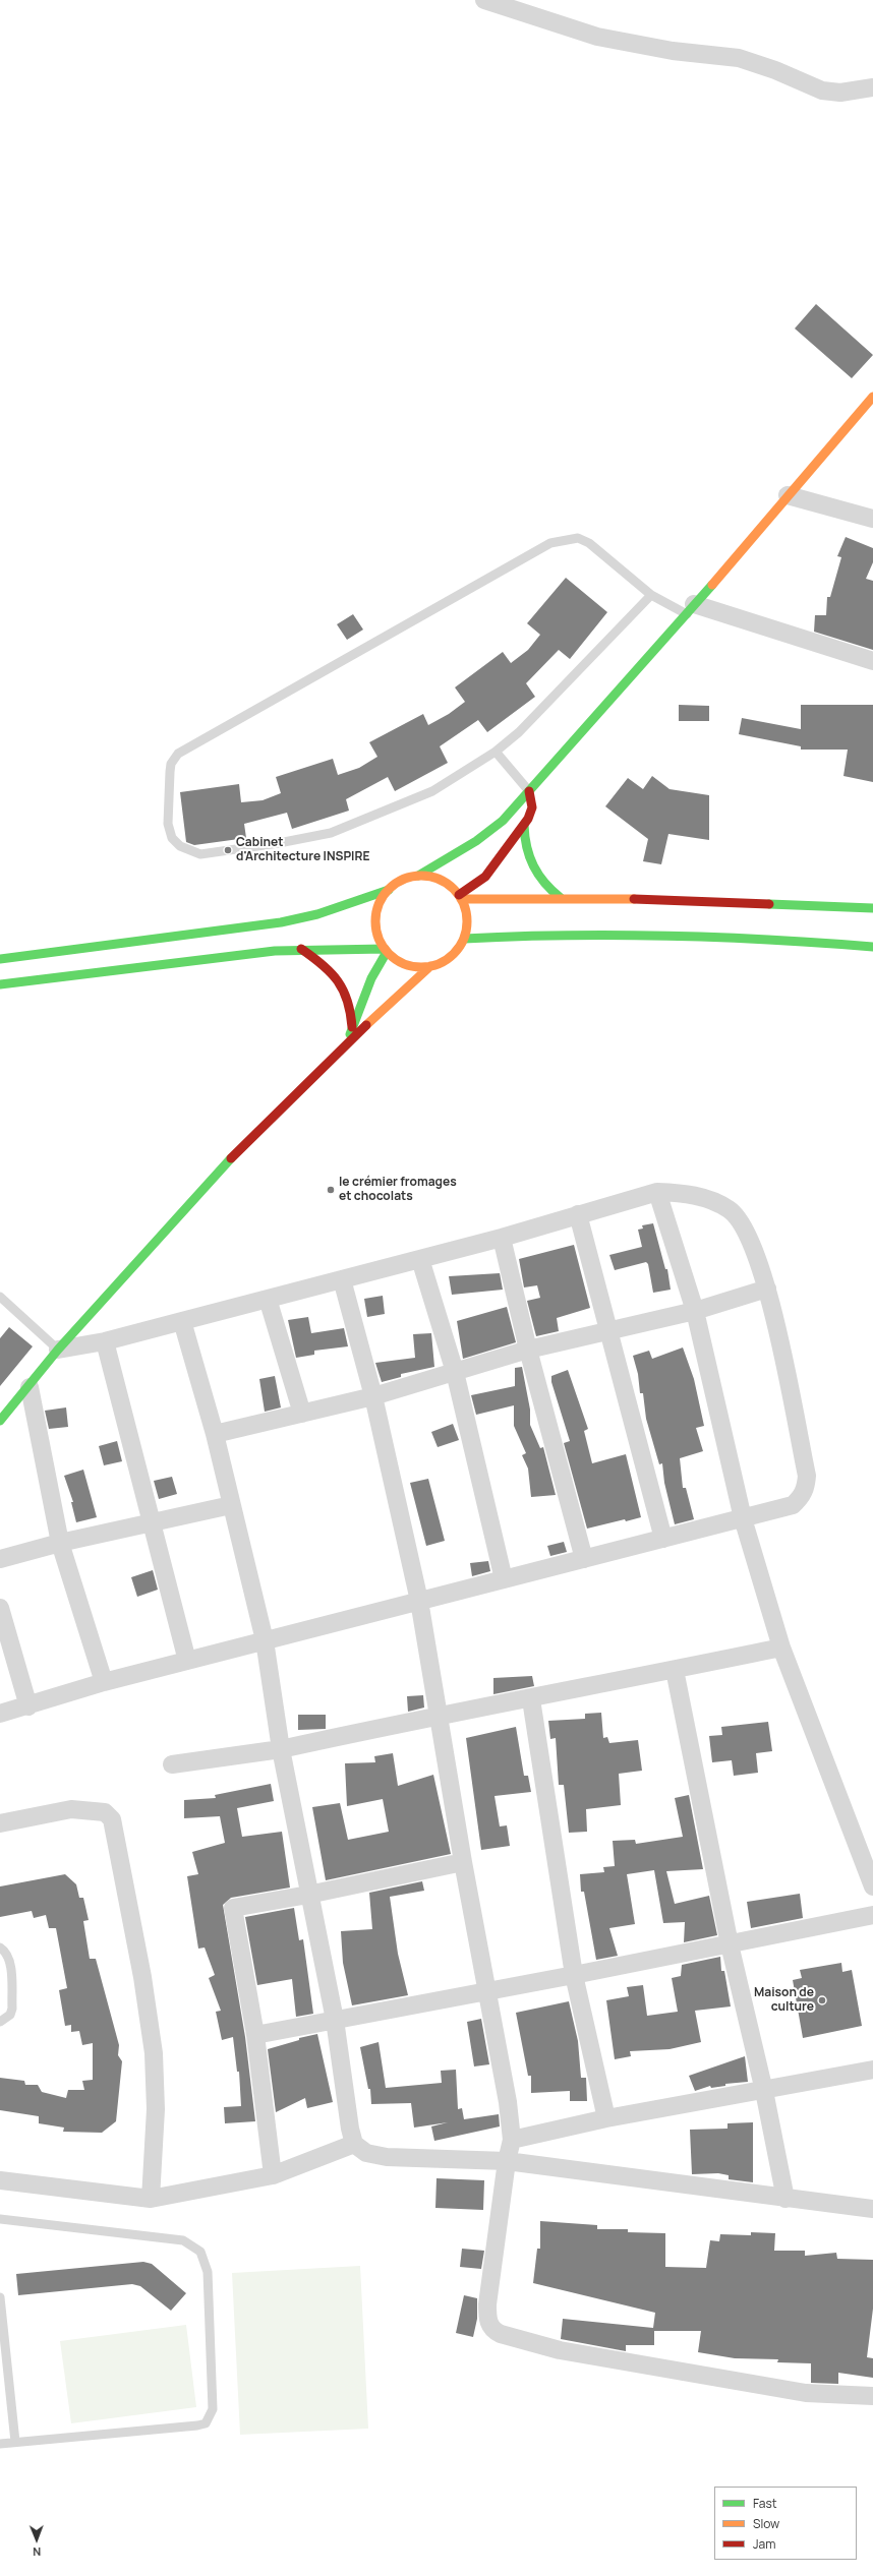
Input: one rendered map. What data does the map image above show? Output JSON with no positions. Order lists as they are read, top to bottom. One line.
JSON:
{"places":["Cabinet d'Architecture INSPIRE","le crémier fromages et chocolats","Maison de culture"],"legend":["Fast","Slow","Jam"],"north":"bottom"}
